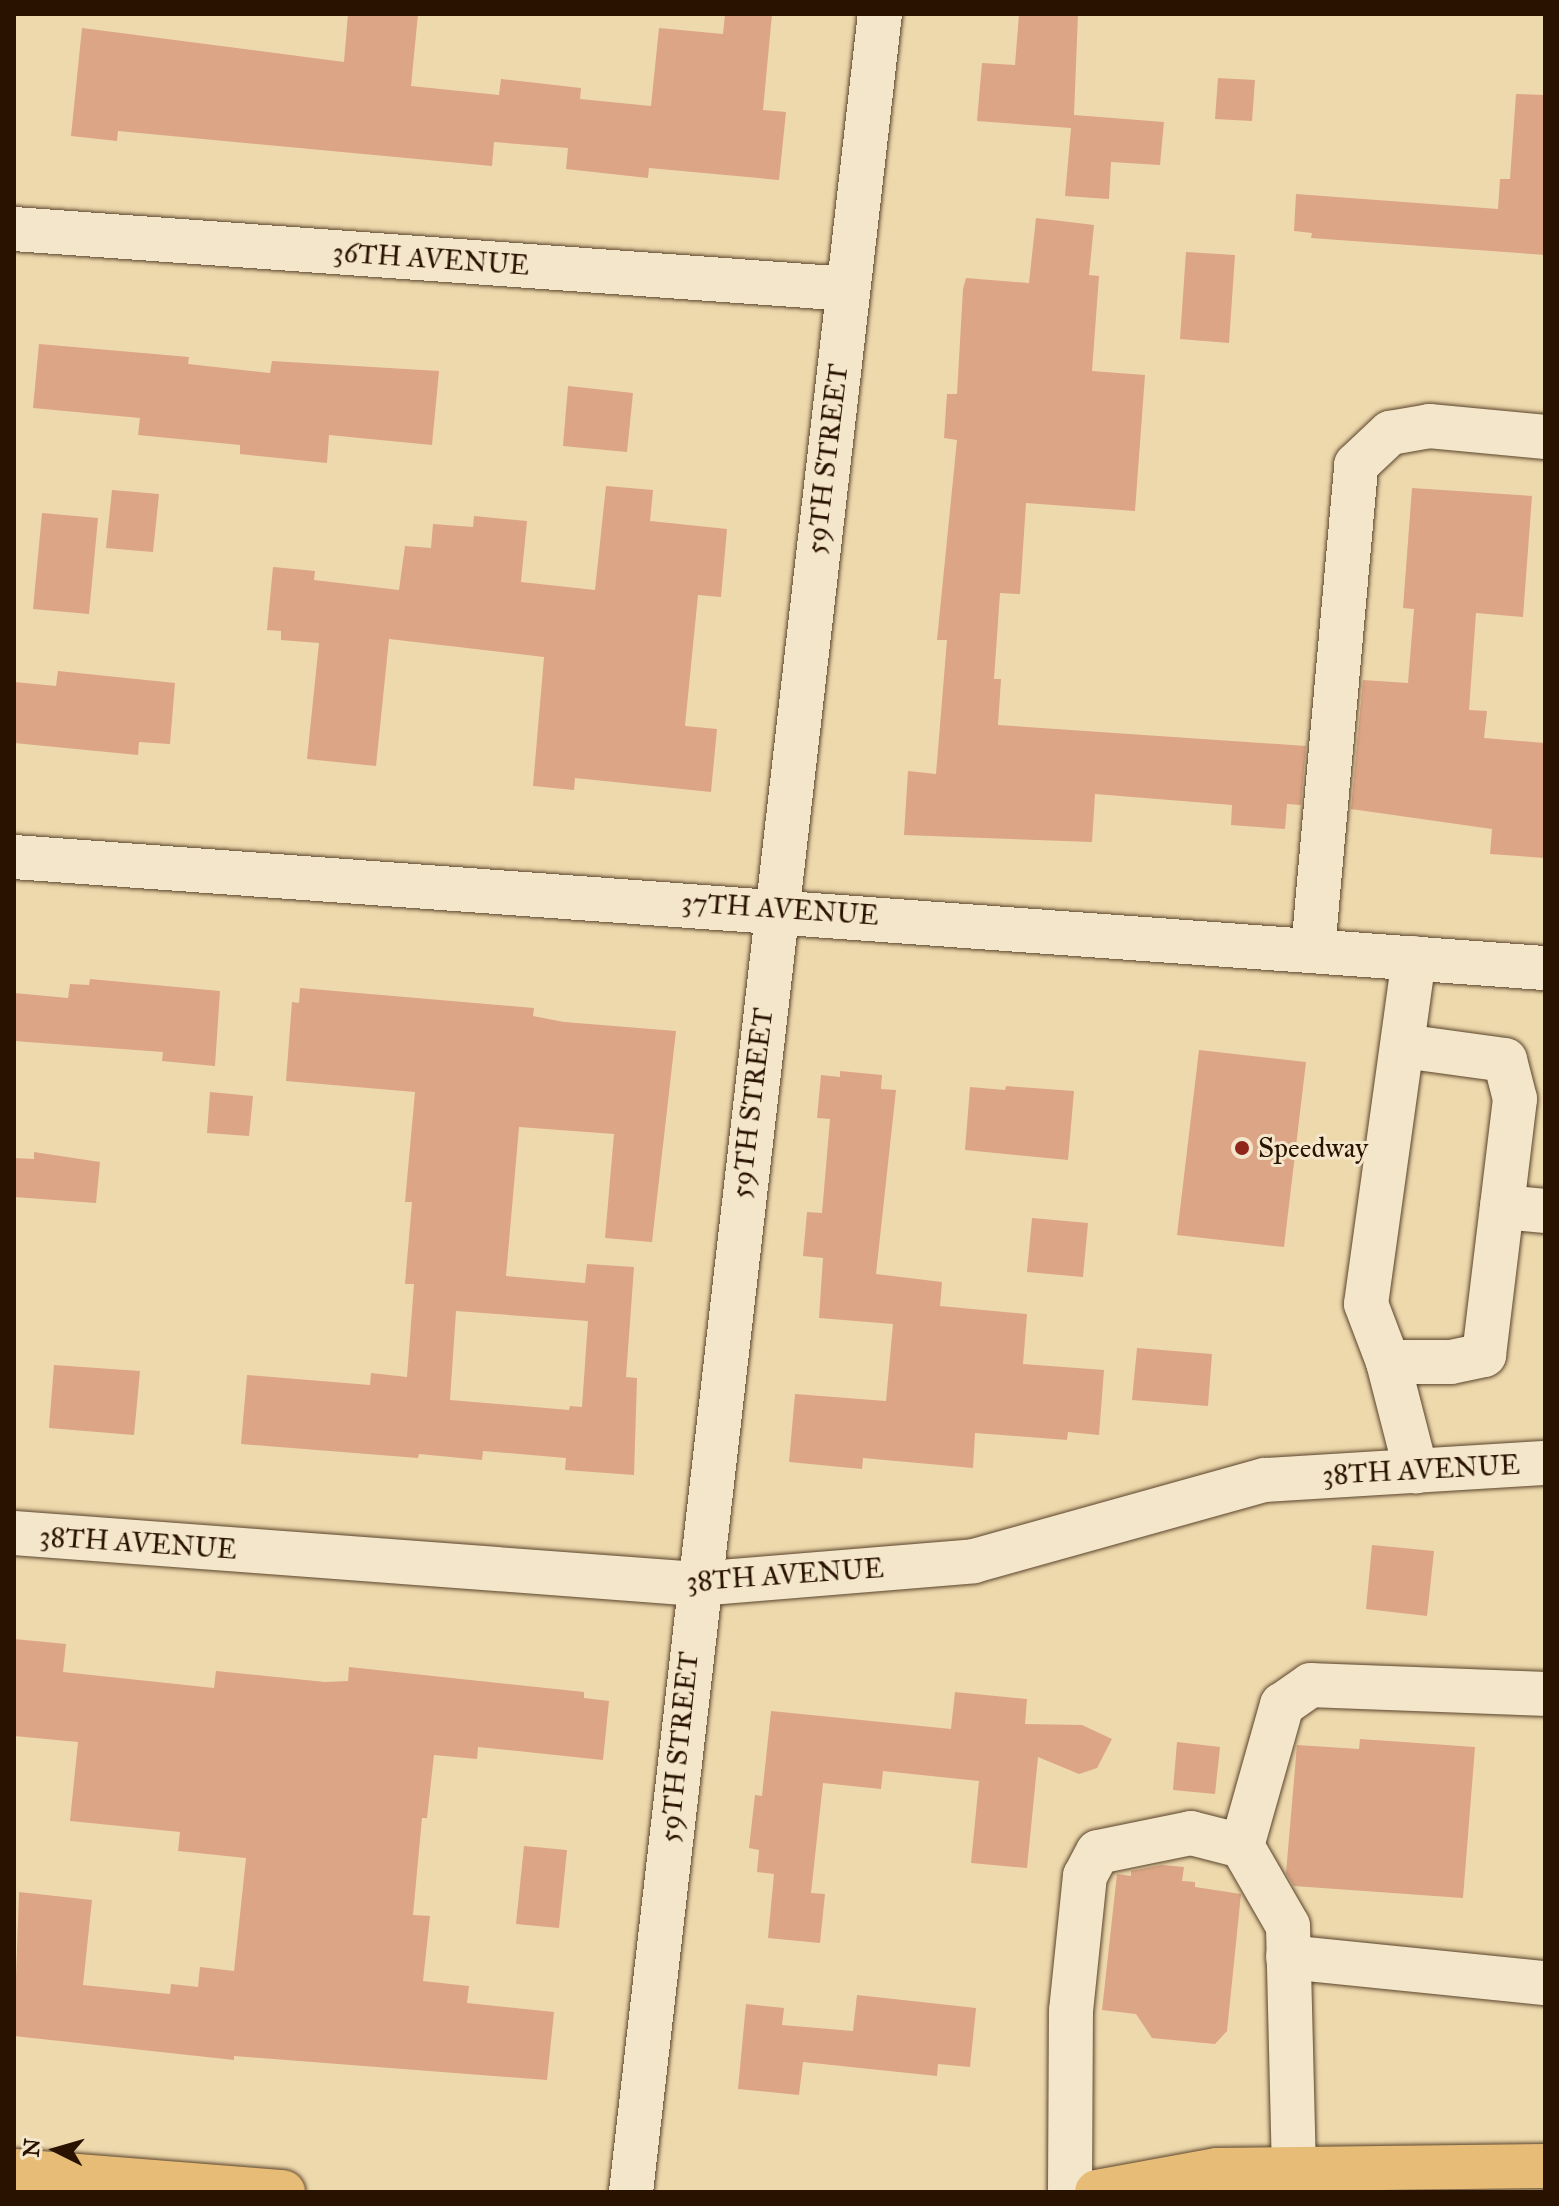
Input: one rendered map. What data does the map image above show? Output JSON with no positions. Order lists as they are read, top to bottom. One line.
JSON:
{"streets":{"street":["36TH AVENUE","59TH STREET","37TH AVENUE","38TH AVENUE"]},"crossings":[["36TH AVENUE","59TH STREET"],["59TH STREET","37TH AVENUE"],["59TH STREET","38TH AVENUE"]],"places":["Speedway"],"north":"left"}
